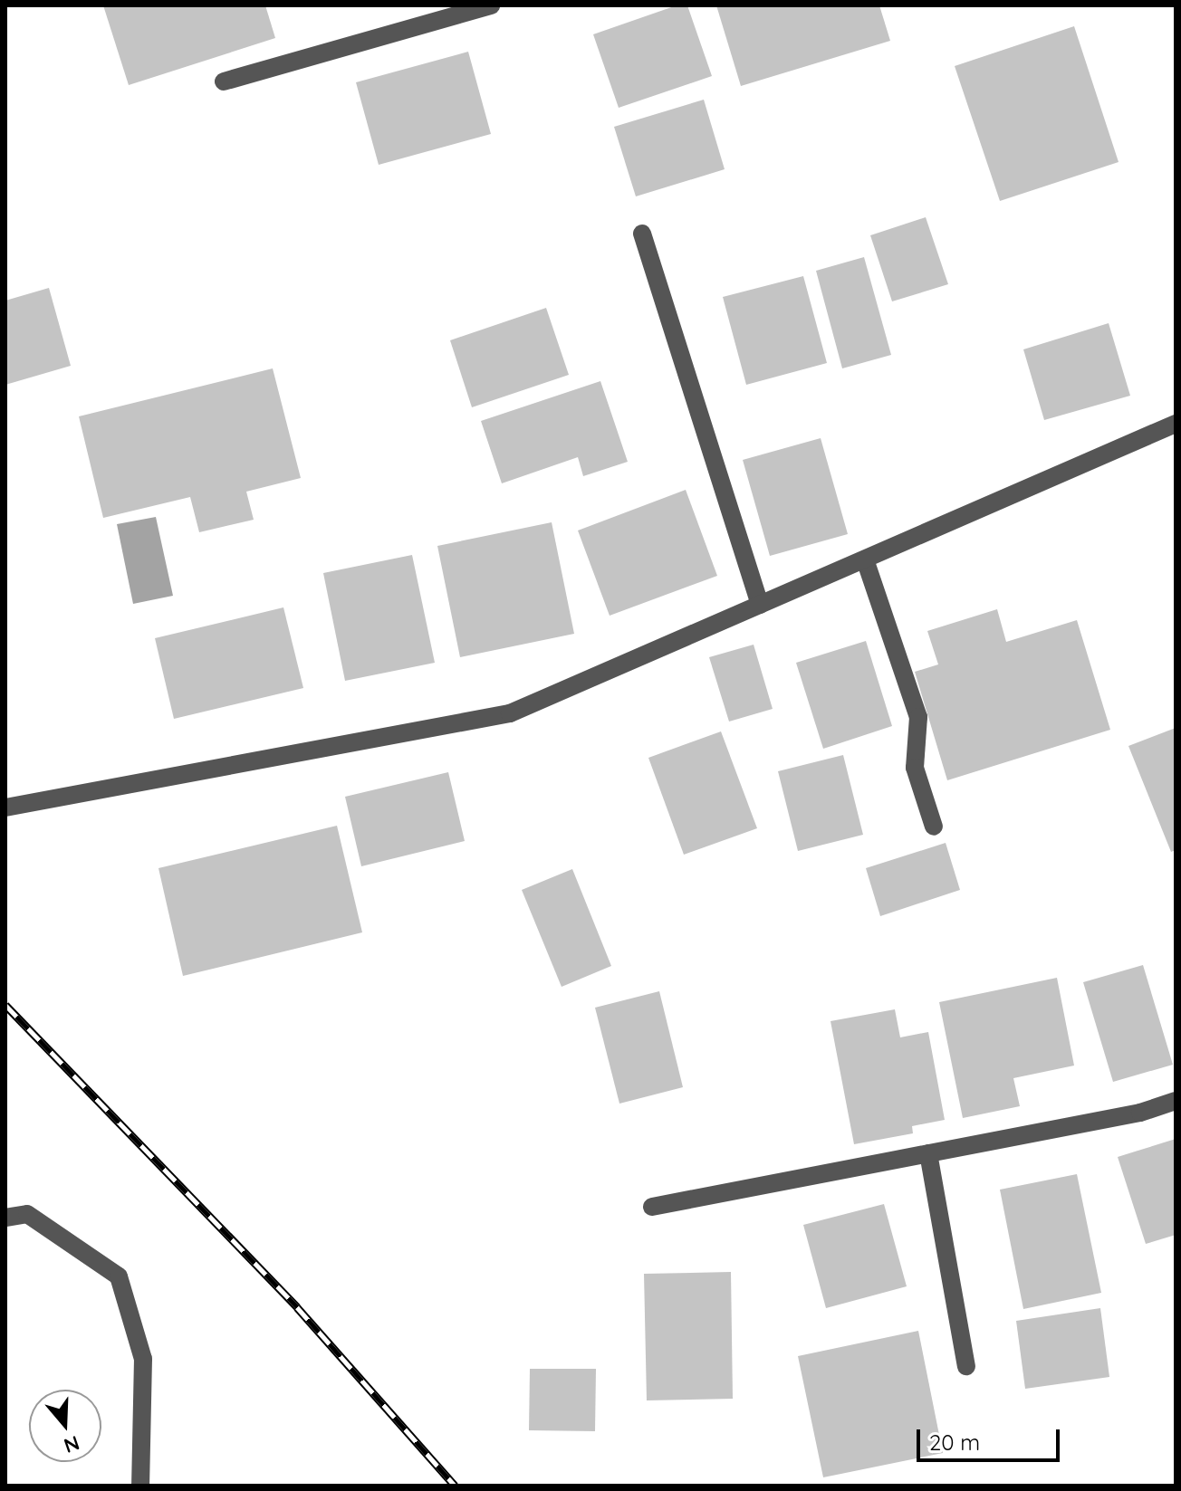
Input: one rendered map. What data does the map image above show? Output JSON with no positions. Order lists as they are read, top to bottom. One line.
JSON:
{"scale_bar":"20 m","north":"bottom"}
